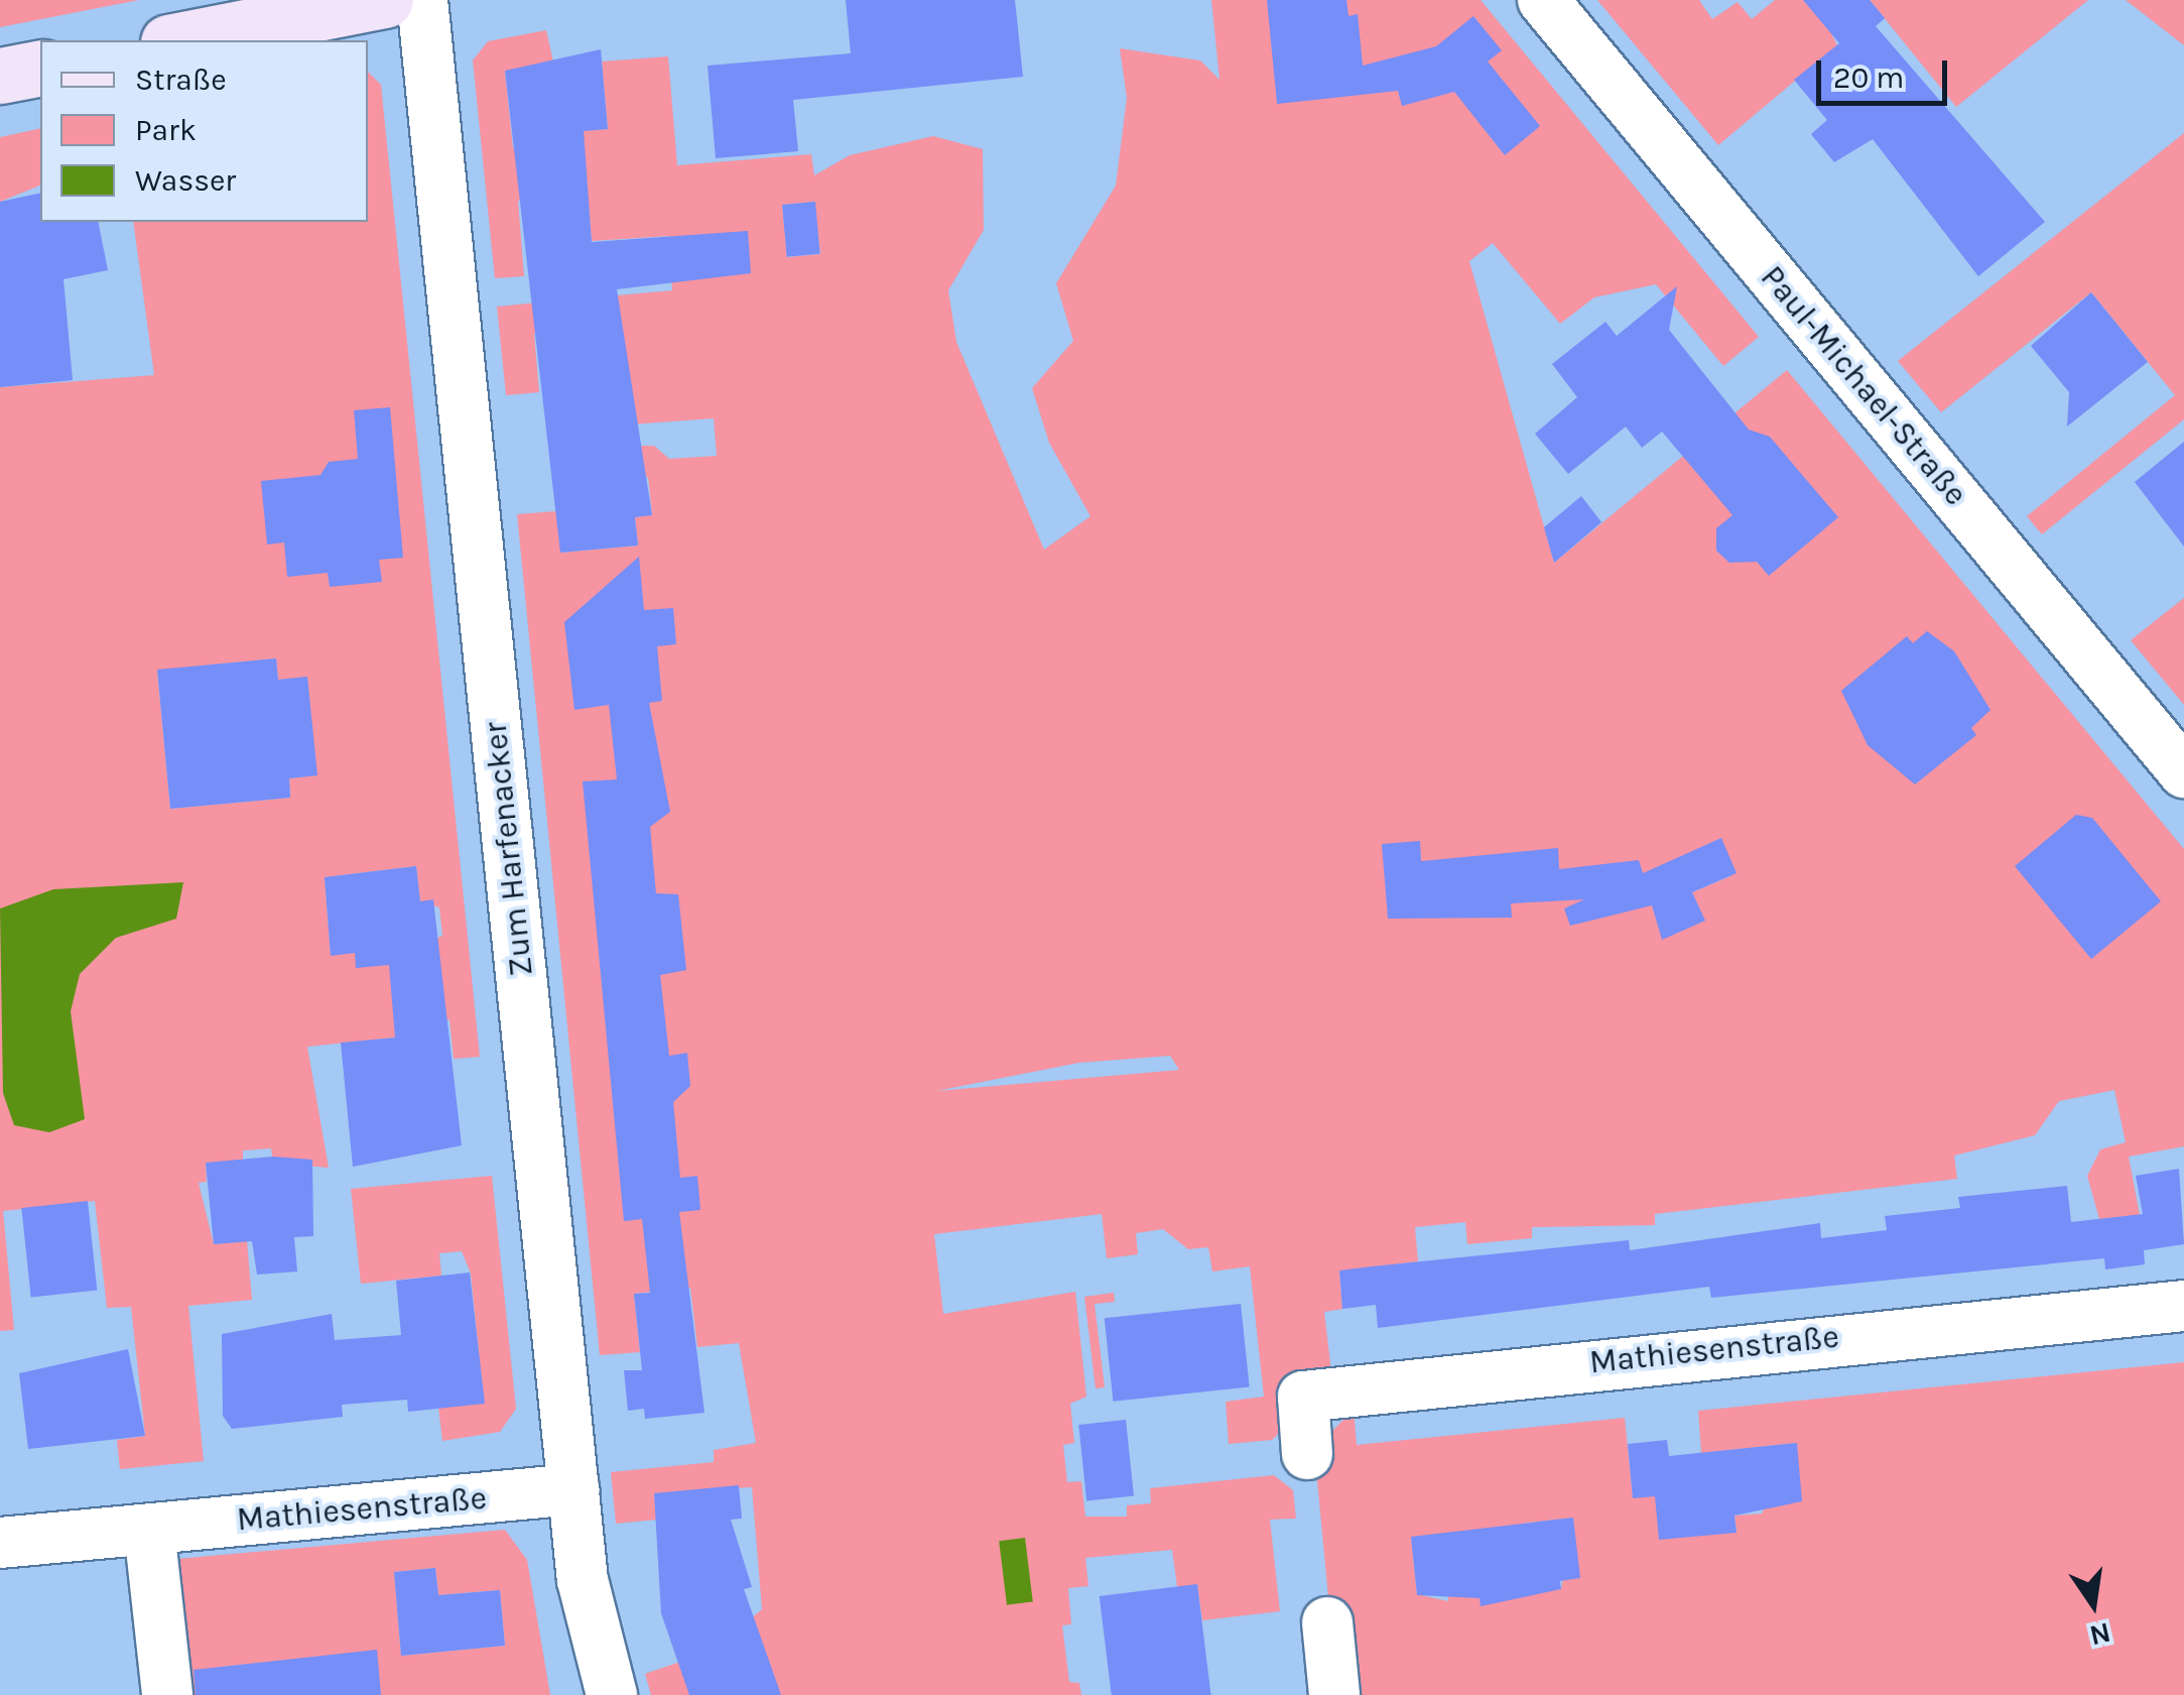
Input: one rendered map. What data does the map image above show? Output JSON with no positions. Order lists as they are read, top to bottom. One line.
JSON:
{"streets":{"street":["Paul-Michael-Straße","Zum Harfenacker","Mathiesenstraße"]},"crossings":[["Zum Harfenacker","Mathiesenstraße"]],"legend":["Straße","Park","Wasser"],"scale_bar":"20 m","north":"bottom"}
